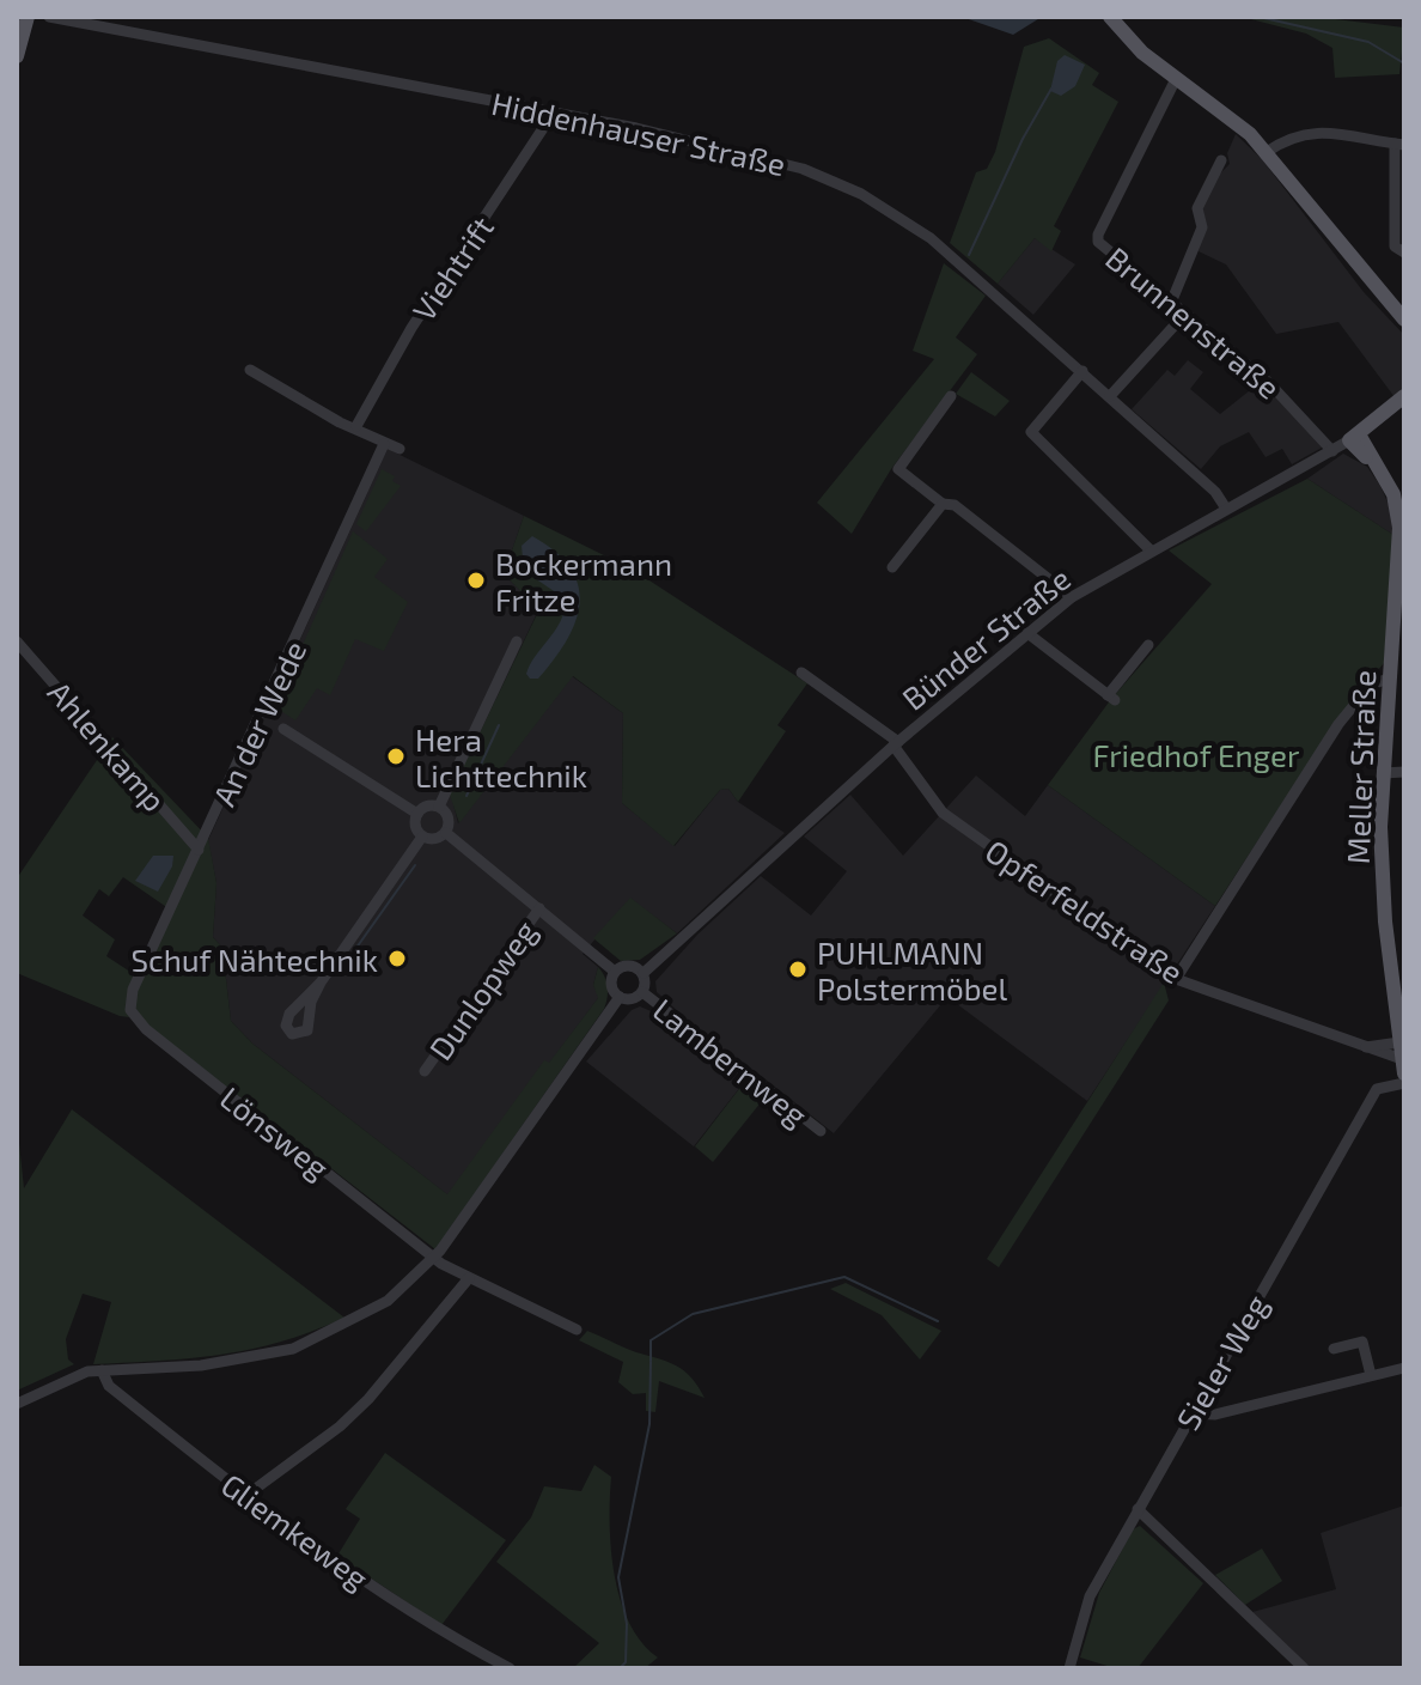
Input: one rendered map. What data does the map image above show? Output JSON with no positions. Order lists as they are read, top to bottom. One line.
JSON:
{"streets":{"main road":["Bünder Straße","Meller Straße"],"street":["Hiddenhauser Straße","Viehtrift","Brunnenstraße","An der Wede","Ahlenkamp","Opferfeldstraße","Dunlopweg","Lambernweg","Lönsweg","Sieler Weg","Gliemkeweg"]},"crossings":[["Hiddenhauser Straße","Viehtrift"],["Hiddenhauser Straße","Bünder Straße"],["Brunnenstraße","Bünder Straße"],["Bünder Straße","Meller Straße"],["Bünder Straße","Opferfeldstraße"],["Bünder Straße","Lambernweg"],["An der Wede","Ahlenkamp"],["An der Wede","Lönsweg"],["Meller Straße","Opferfeldstraße"]],"parks":["Friedhof Enger"],"places":["Bockermann Fritze","Hera Lichttechnik","Schuf Nähtechnik","PUHLMANN Polstermöbel"]}
